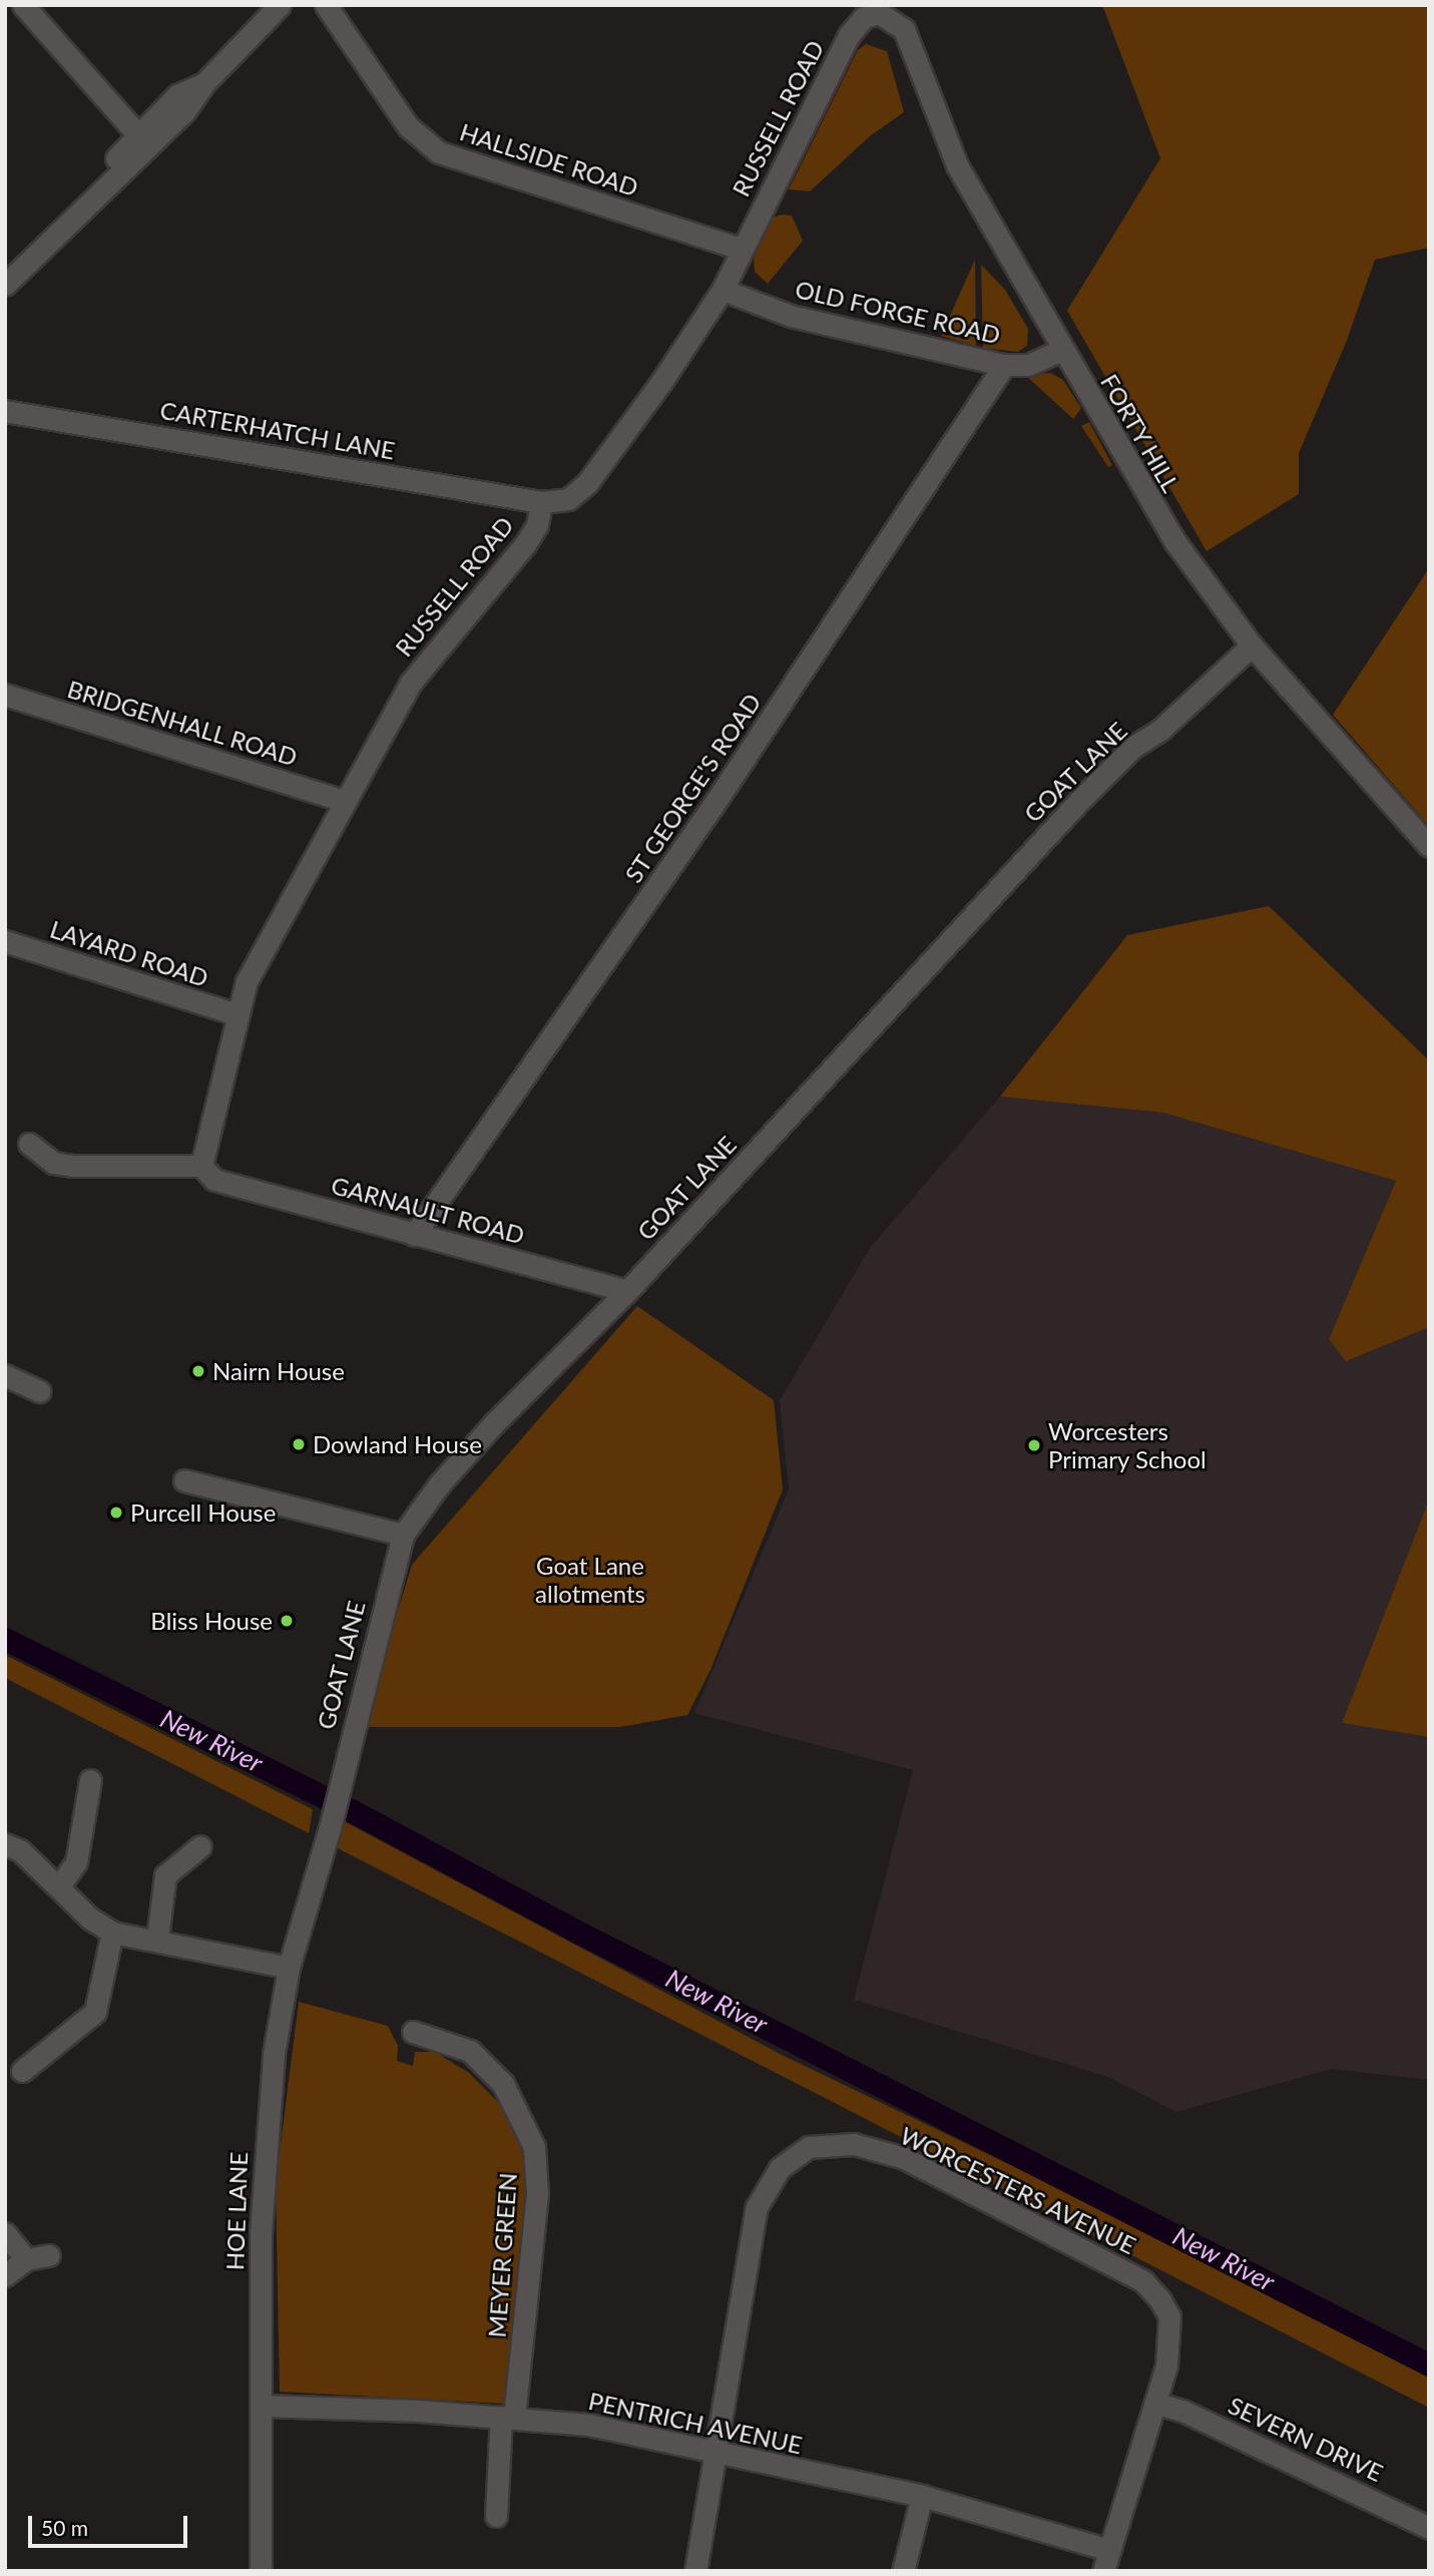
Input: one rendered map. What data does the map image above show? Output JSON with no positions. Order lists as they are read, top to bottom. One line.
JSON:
{"streets":{"street":["RUSSELL ROAD","HALLSIDE ROAD","OLD FORGE ROAD","CARTERHATCH LANE","FORTY HILL","BRIDGENHALL ROAD","GOAT LANE","ST GEORGE'S ROAD","LAYARD ROAD","GARNAULT ROAD","WORCESTERS AVENUE","HOE LANE","MEYER GREEN","PENTRICH AVENUE","SEVERN DRIVE"]},"crossings":[["RUSSELL ROAD","HALLSIDE ROAD"],["RUSSELL ROAD","OLD FORGE ROAD"],["RUSSELL ROAD","CARTERHATCH LANE"],["RUSSELL ROAD","FORTY HILL"],["RUSSELL ROAD","BRIDGENHALL ROAD"],["RUSSELL ROAD","LAYARD ROAD"],["RUSSELL ROAD","GARNAULT ROAD"],["OLD FORGE ROAD","FORTY HILL"],["OLD FORGE ROAD","ST GEORGE'S ROAD"],["FORTY HILL","GOAT LANE"],["GOAT LANE","GARNAULT ROAD"],["GOAT LANE","HOE LANE"],["ST GEORGE'S ROAD","GARNAULT ROAD"],["WORCESTERS AVENUE","PENTRICH AVENUE"],["WORCESTERS AVENUE","SEVERN DRIVE"],["HOE LANE","PENTRICH AVENUE"],["MEYER GREEN","PENTRICH AVENUE"]],"water":["New River"],"parks":["Goat Lane allotments"],"places":["Nairn House","Dowland House","Worcesters Primary School","Purcell House","Bliss House"],"scale_bar":"50 m"}
